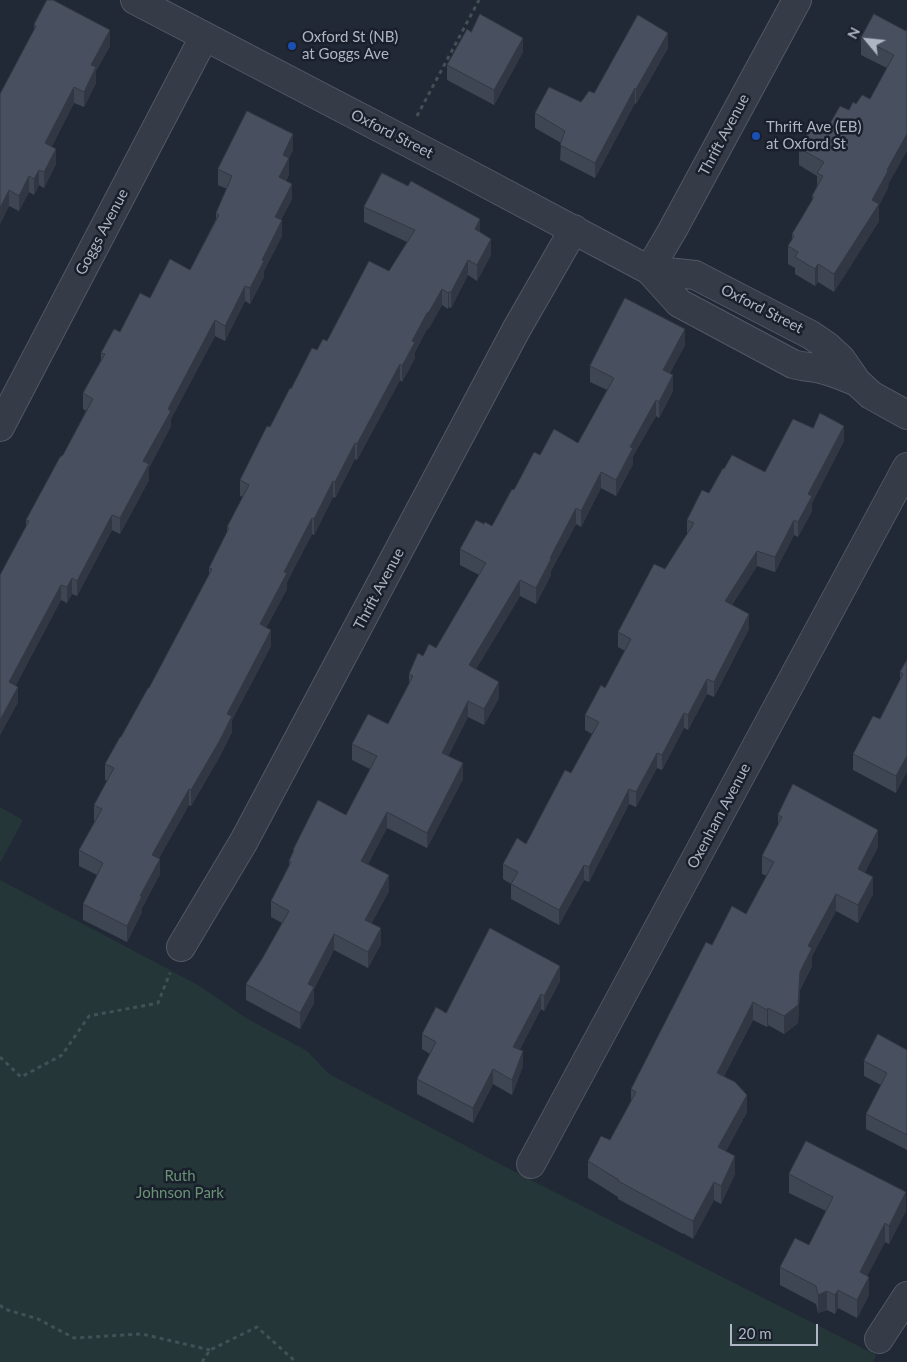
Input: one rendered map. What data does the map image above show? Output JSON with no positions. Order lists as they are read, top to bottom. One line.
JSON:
{"streets":{"street":["Oxford Street","Thrift Avenue","Goggs Avenue","Oxenham Avenue"]},"crossings":[["Oxford Street","Thrift Avenue"],["Oxford Street","Goggs Avenue"]],"parks":["Ruth Johnson Park"],"places":["Oxford St (NB) at Goggs Ave","Thrift Ave (EB) at Oxford St"],"scale_bar":"20 m","north":"top left"}
